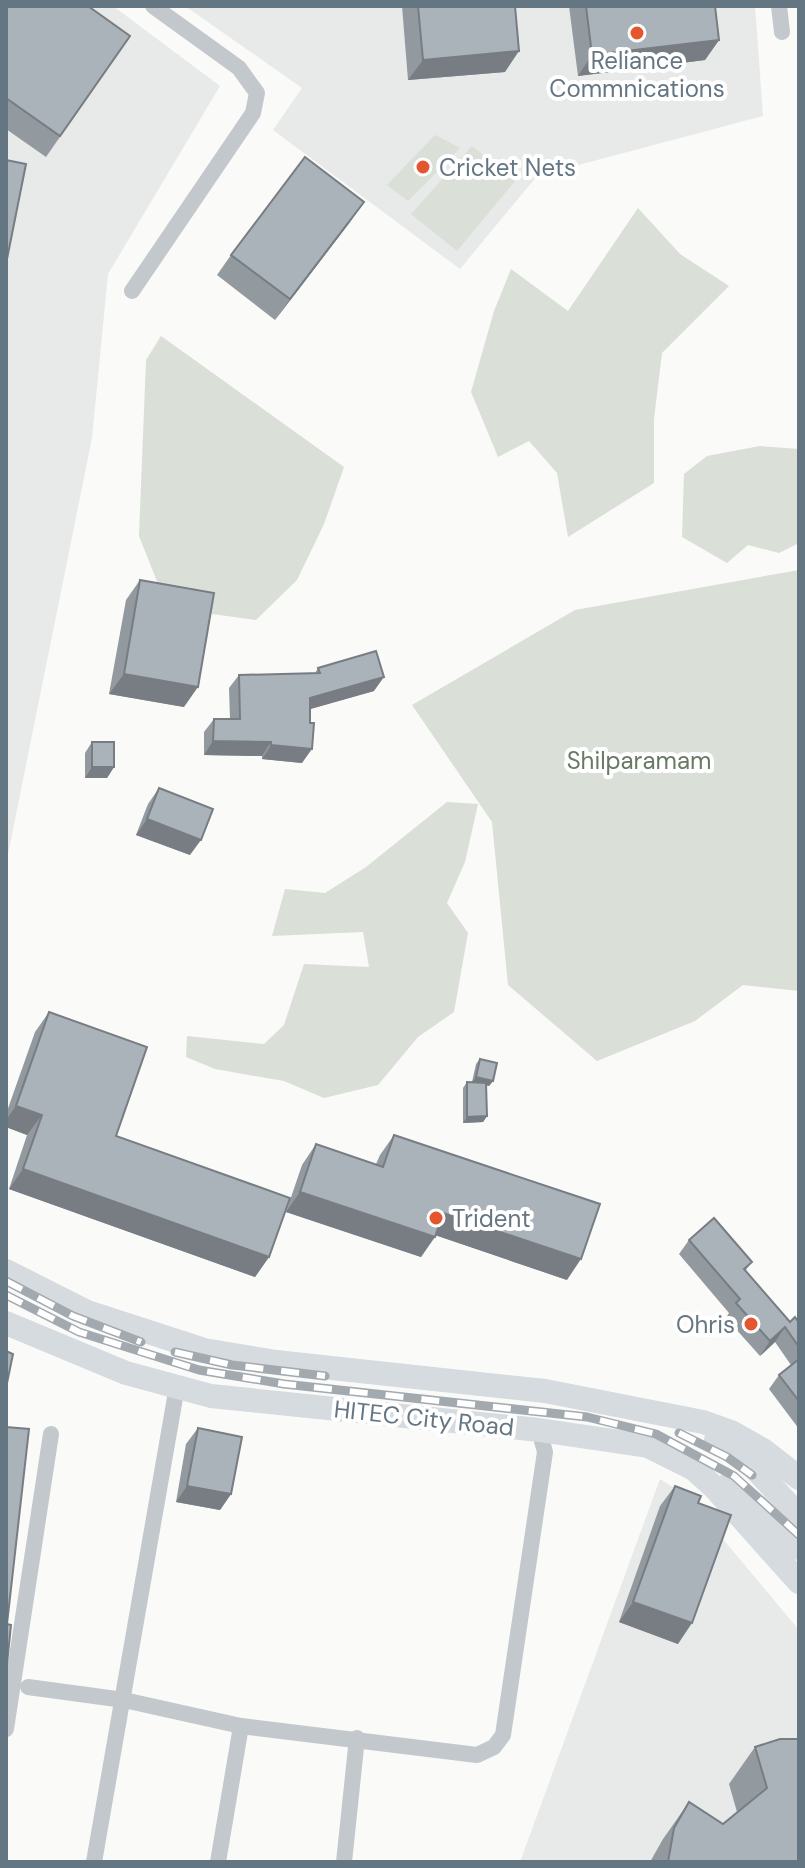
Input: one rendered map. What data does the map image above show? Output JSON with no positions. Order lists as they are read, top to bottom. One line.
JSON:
{"streets":{"main road":["HITEC City Road"]},"parks":["Shilparamam"],"places":["Reliance Commnications","Cricket Nets","Trident","Ohris"]}
